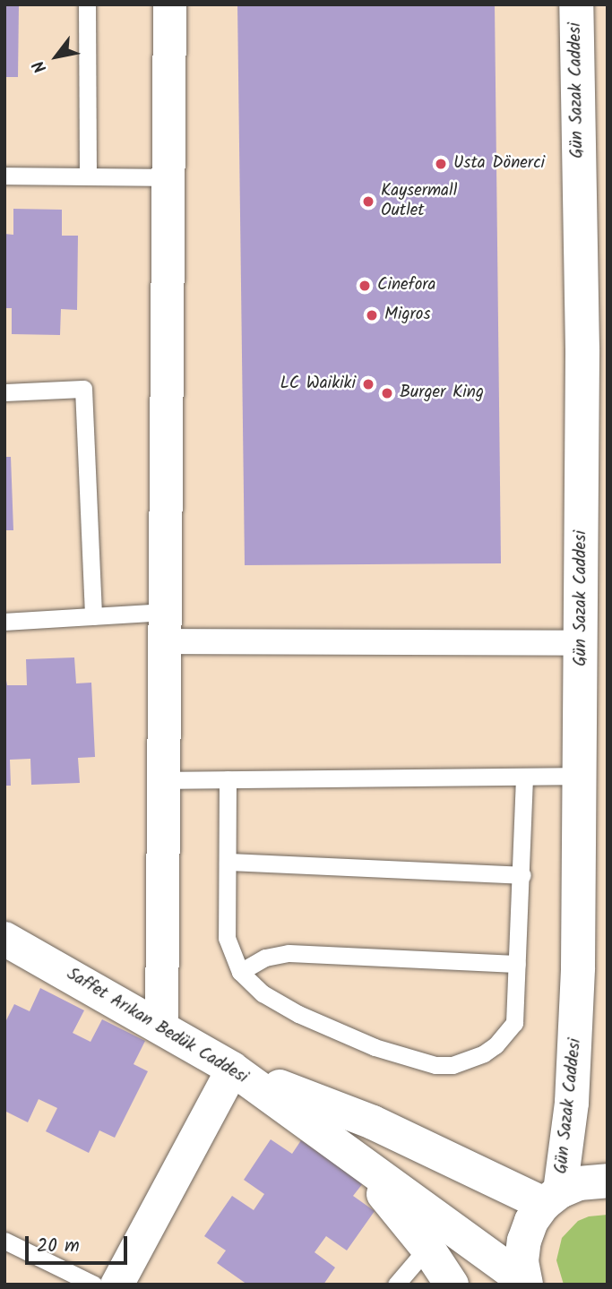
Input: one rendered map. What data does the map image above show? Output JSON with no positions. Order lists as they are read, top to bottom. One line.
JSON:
{"streets":{"street":["Gün Sazak Caddesi","Saffet Arıkan Bedük Caddesi"]},"places":["Usta Dönerci","Kaysermall Outlet","Cinefora","Migros","LC Waikiki","Burger King"],"scale_bar":"20 m","north":"bottom left"}
